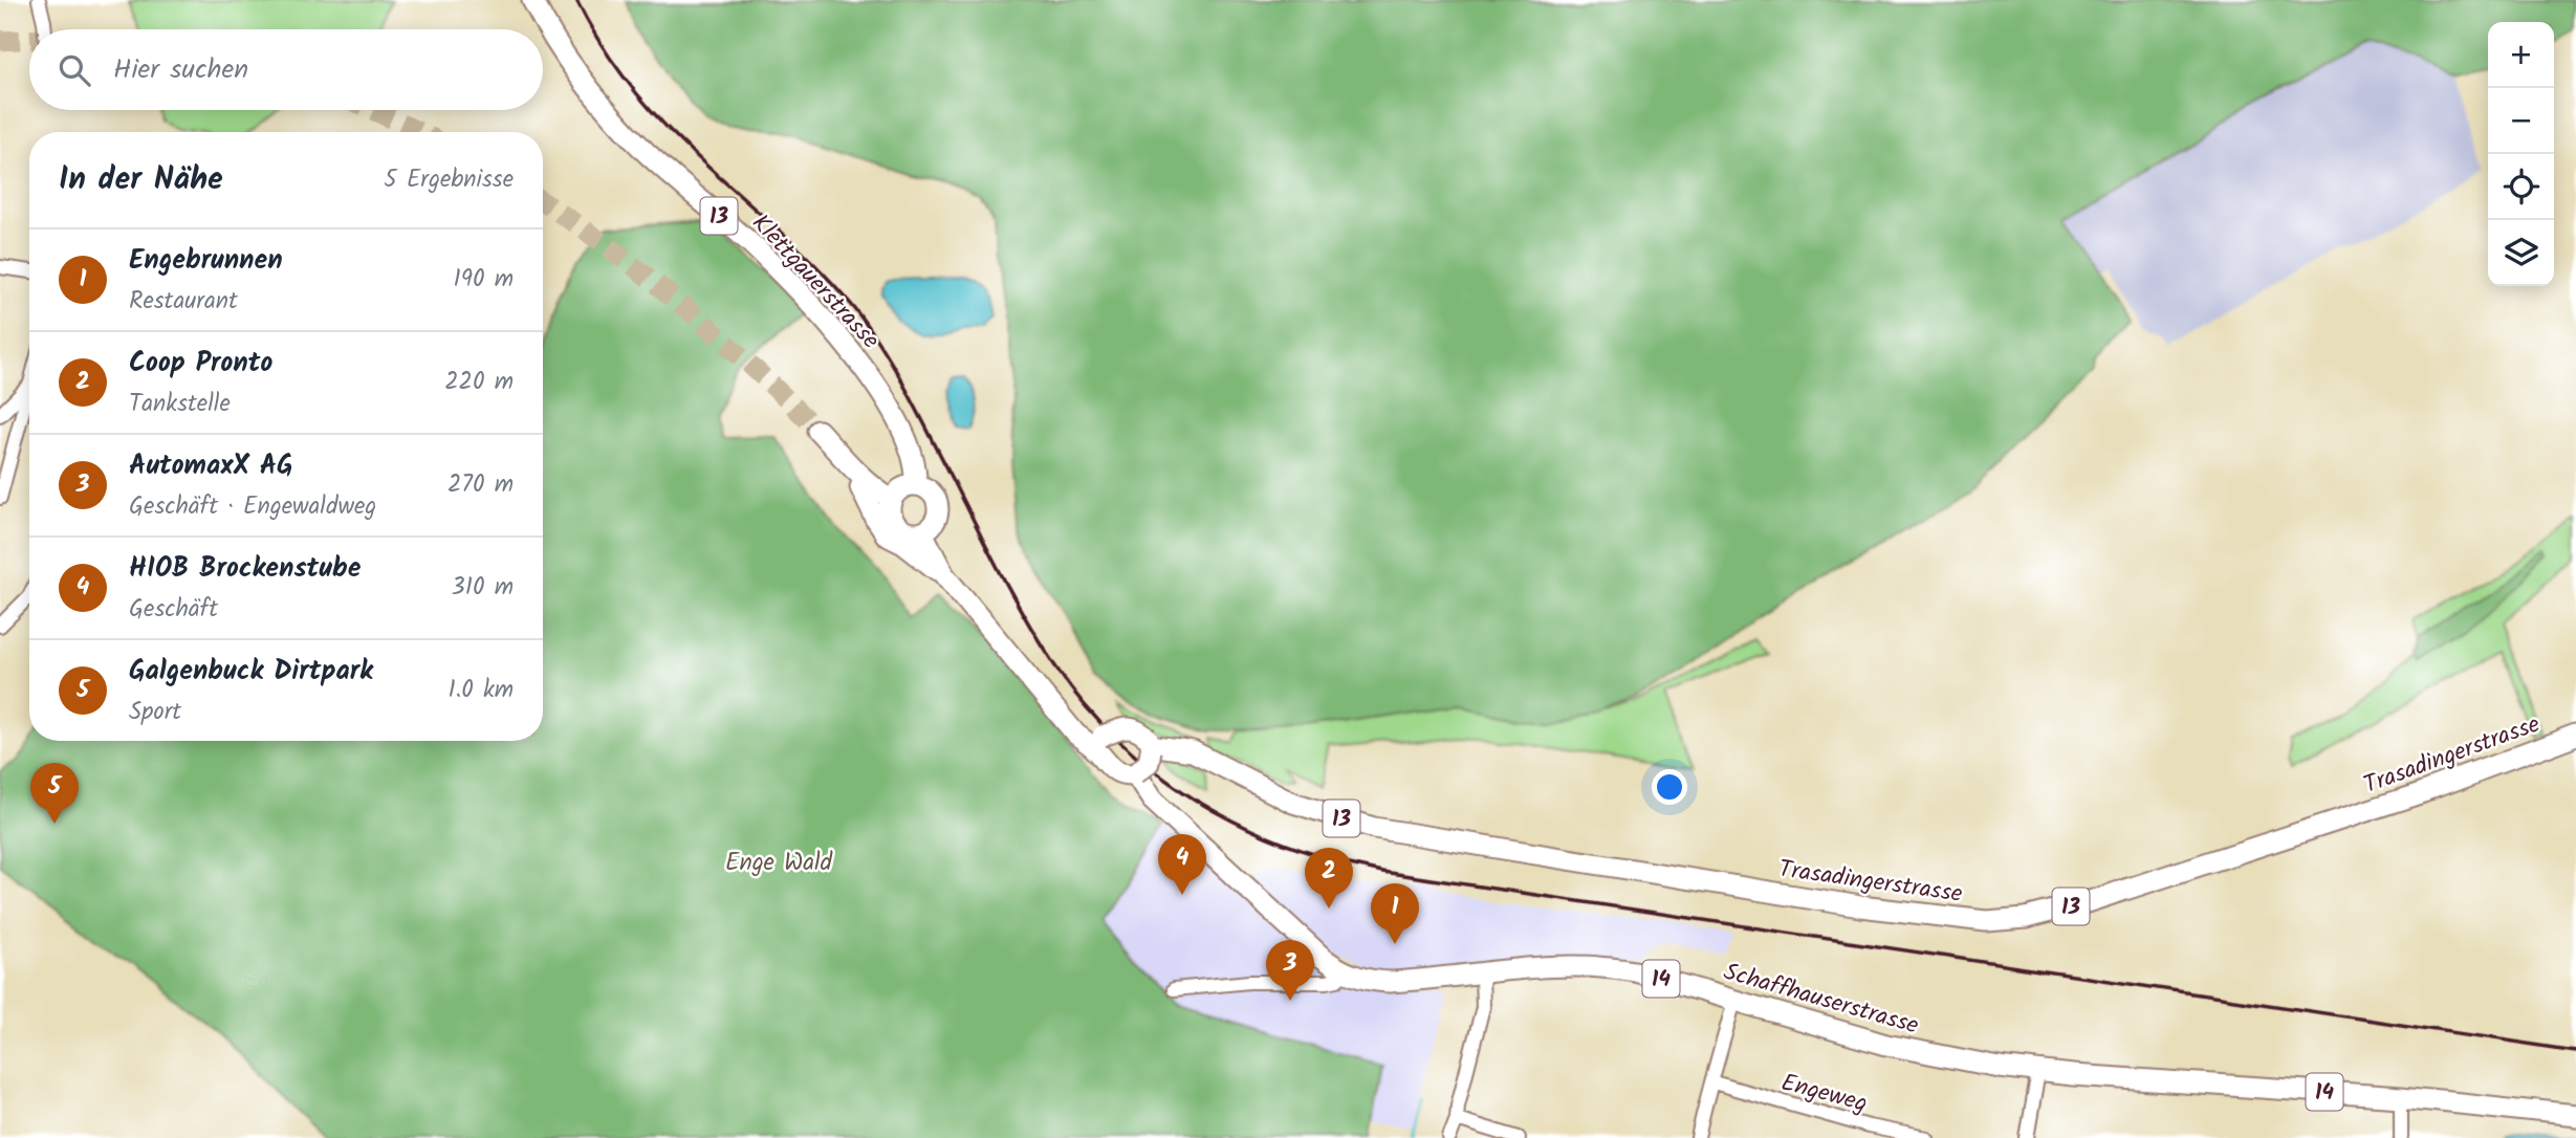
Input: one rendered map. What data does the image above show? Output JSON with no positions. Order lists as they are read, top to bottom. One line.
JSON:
{"streets":{"main road":["13","Klettgauerstrasse","Trasadingerstrasse","14","Schaffhauserstrasse"],"street":["Engeweg"]},"crossings":[["13","Klettgauerstrasse"],["13","Trasadingerstrasse"],["13","Schaffhauserstrasse"],["Trasadingerstrasse","Schaffhauserstrasse"]],"parks":["Enge Wald"],"page":{"map_buttons":["+","−"],"search":"Hier suchen","heading":["In der Nähe","5 Ergebnisse"],"list":[{"mark":"1","name":"Engebrunnen","note":"Restaurant","value":"190 m"},{"mark":"2","name":"Coop Pronto","note":"Tankstelle","value":"220 m"},{"mark":"3","name":"AutomaxX AG","note":"Geschäft · Engewaldweg","value":"270 m"},{"mark":"4","name":"HIOB Brockenstube","note":"Geschäft","value":"310 m"},{"mark":"5","name":"Galgenbuck Dirtpark","note":"Sport","value":"1.0 km"}],"pins":["5","4","2","1","3"]}}
